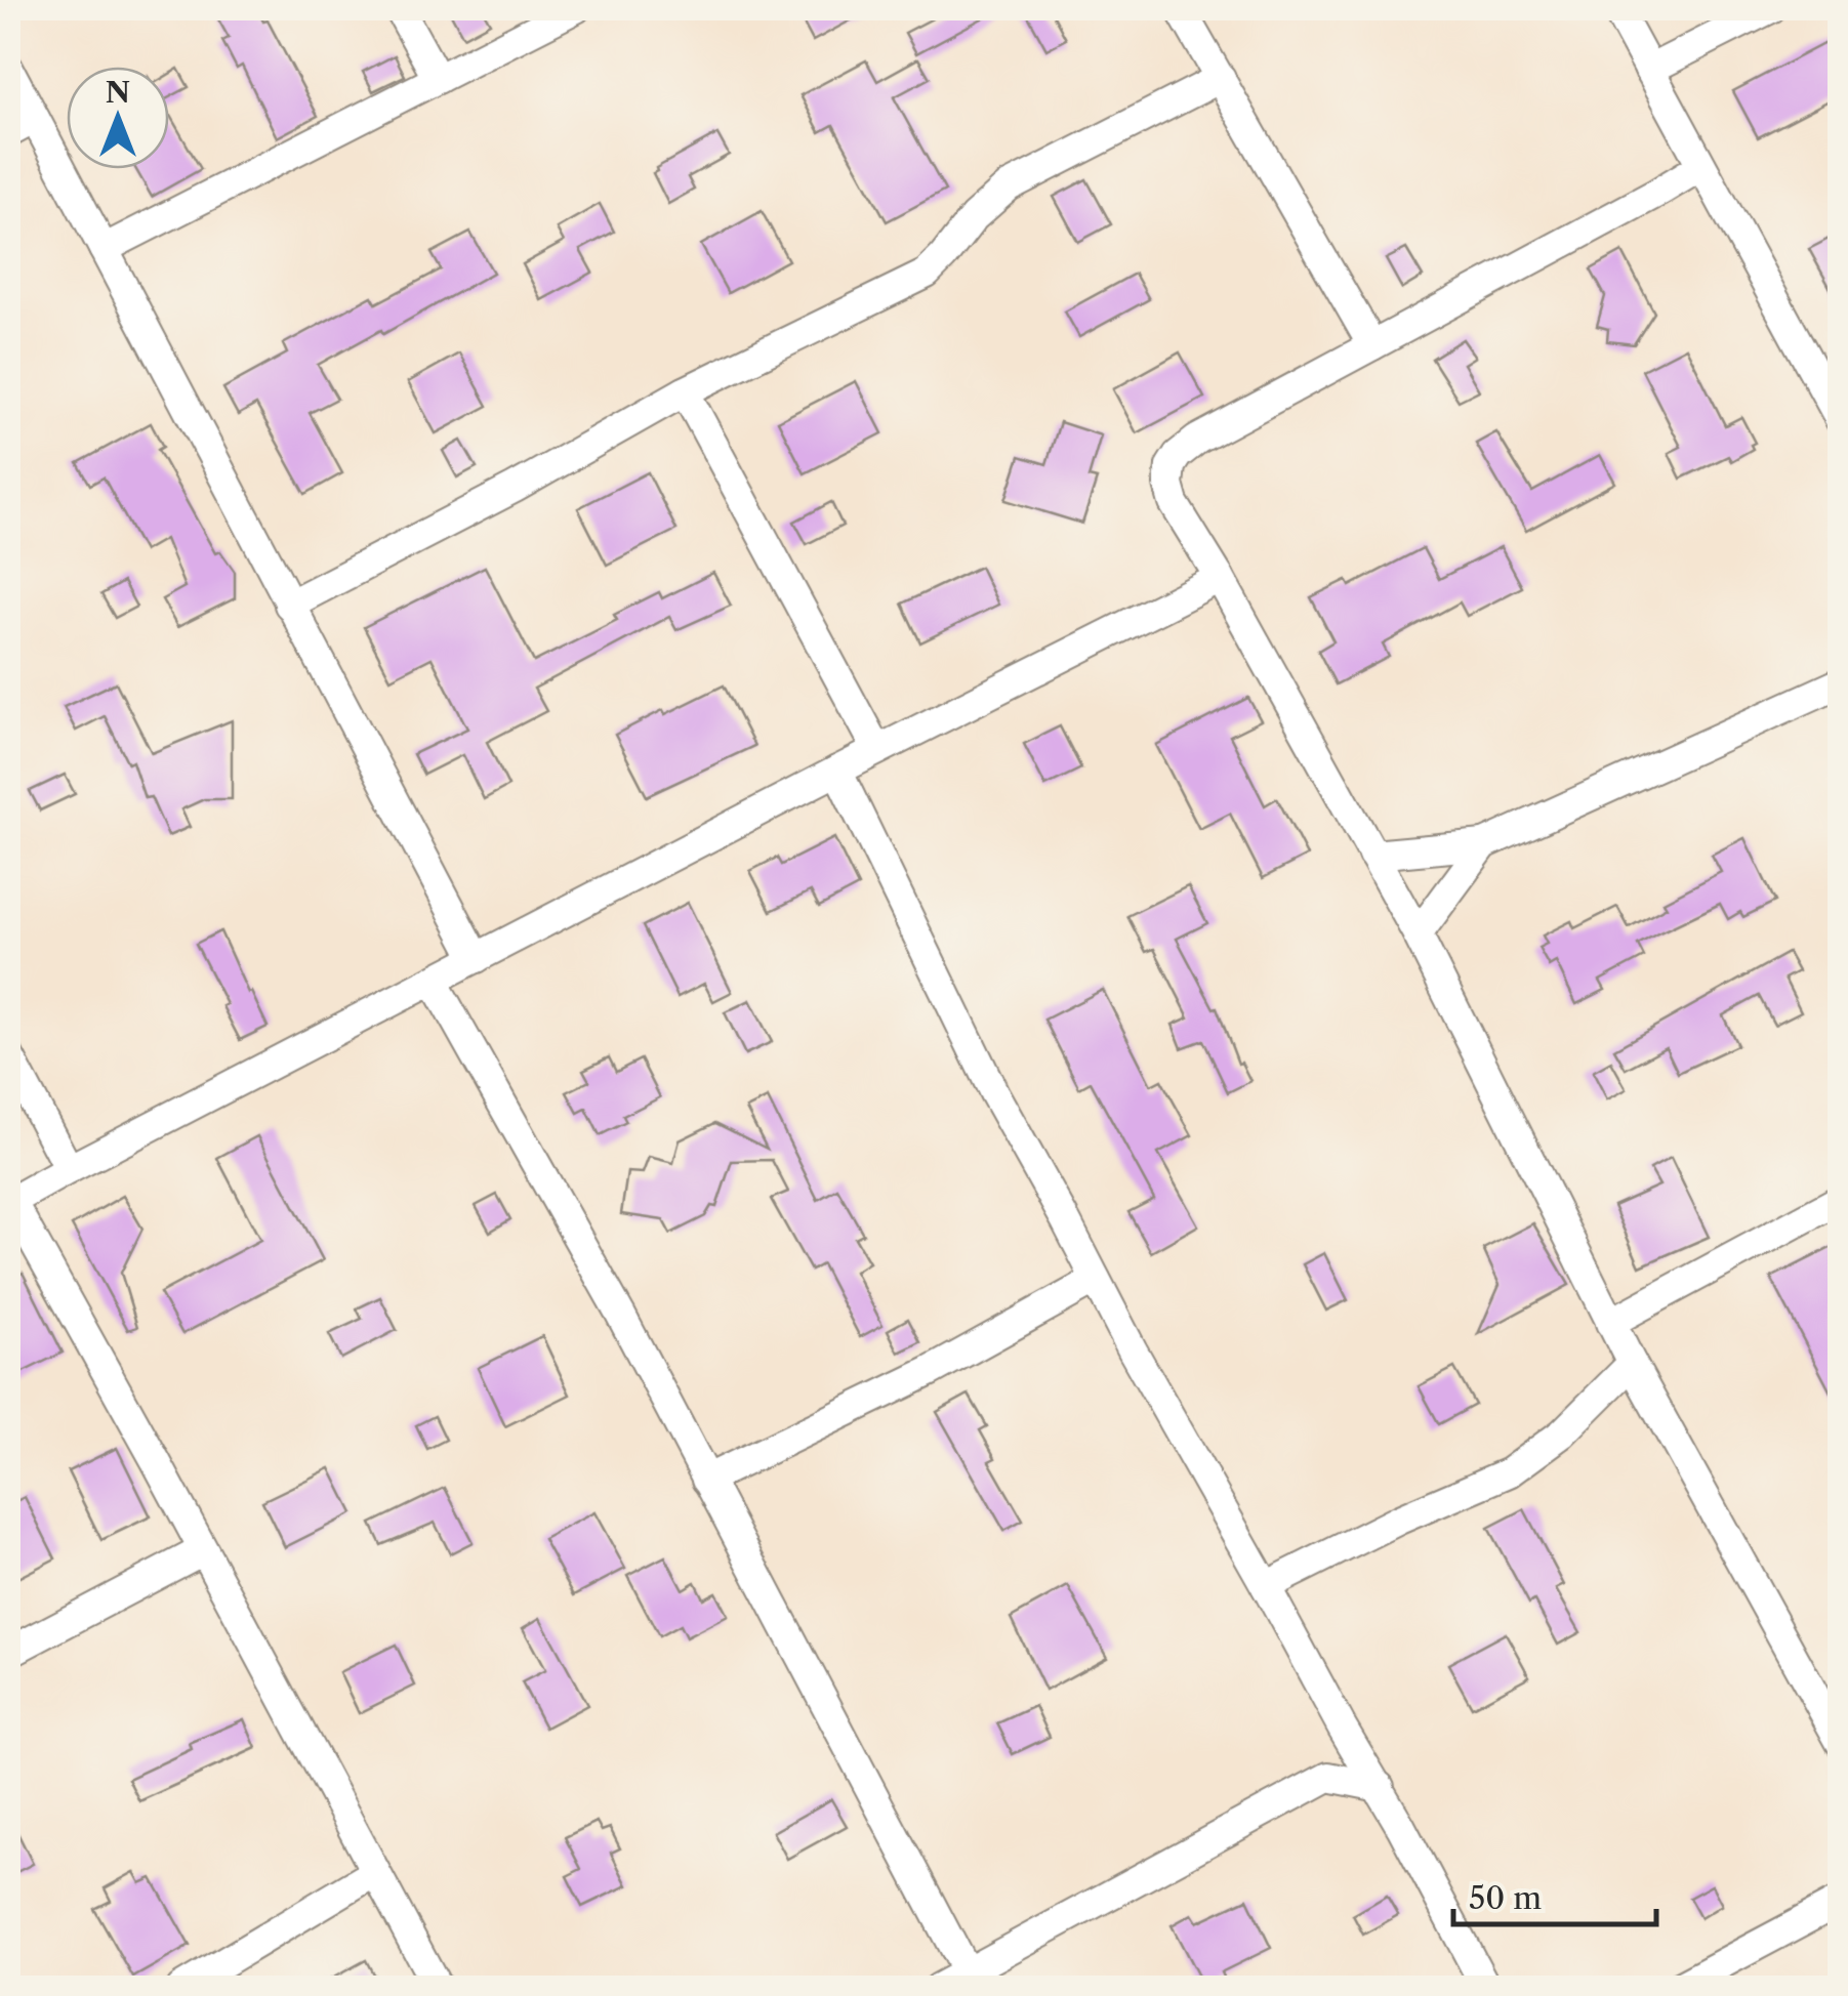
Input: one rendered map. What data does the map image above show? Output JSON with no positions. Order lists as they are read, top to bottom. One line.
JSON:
{"scale_bar":"50 m","north":"top"}
